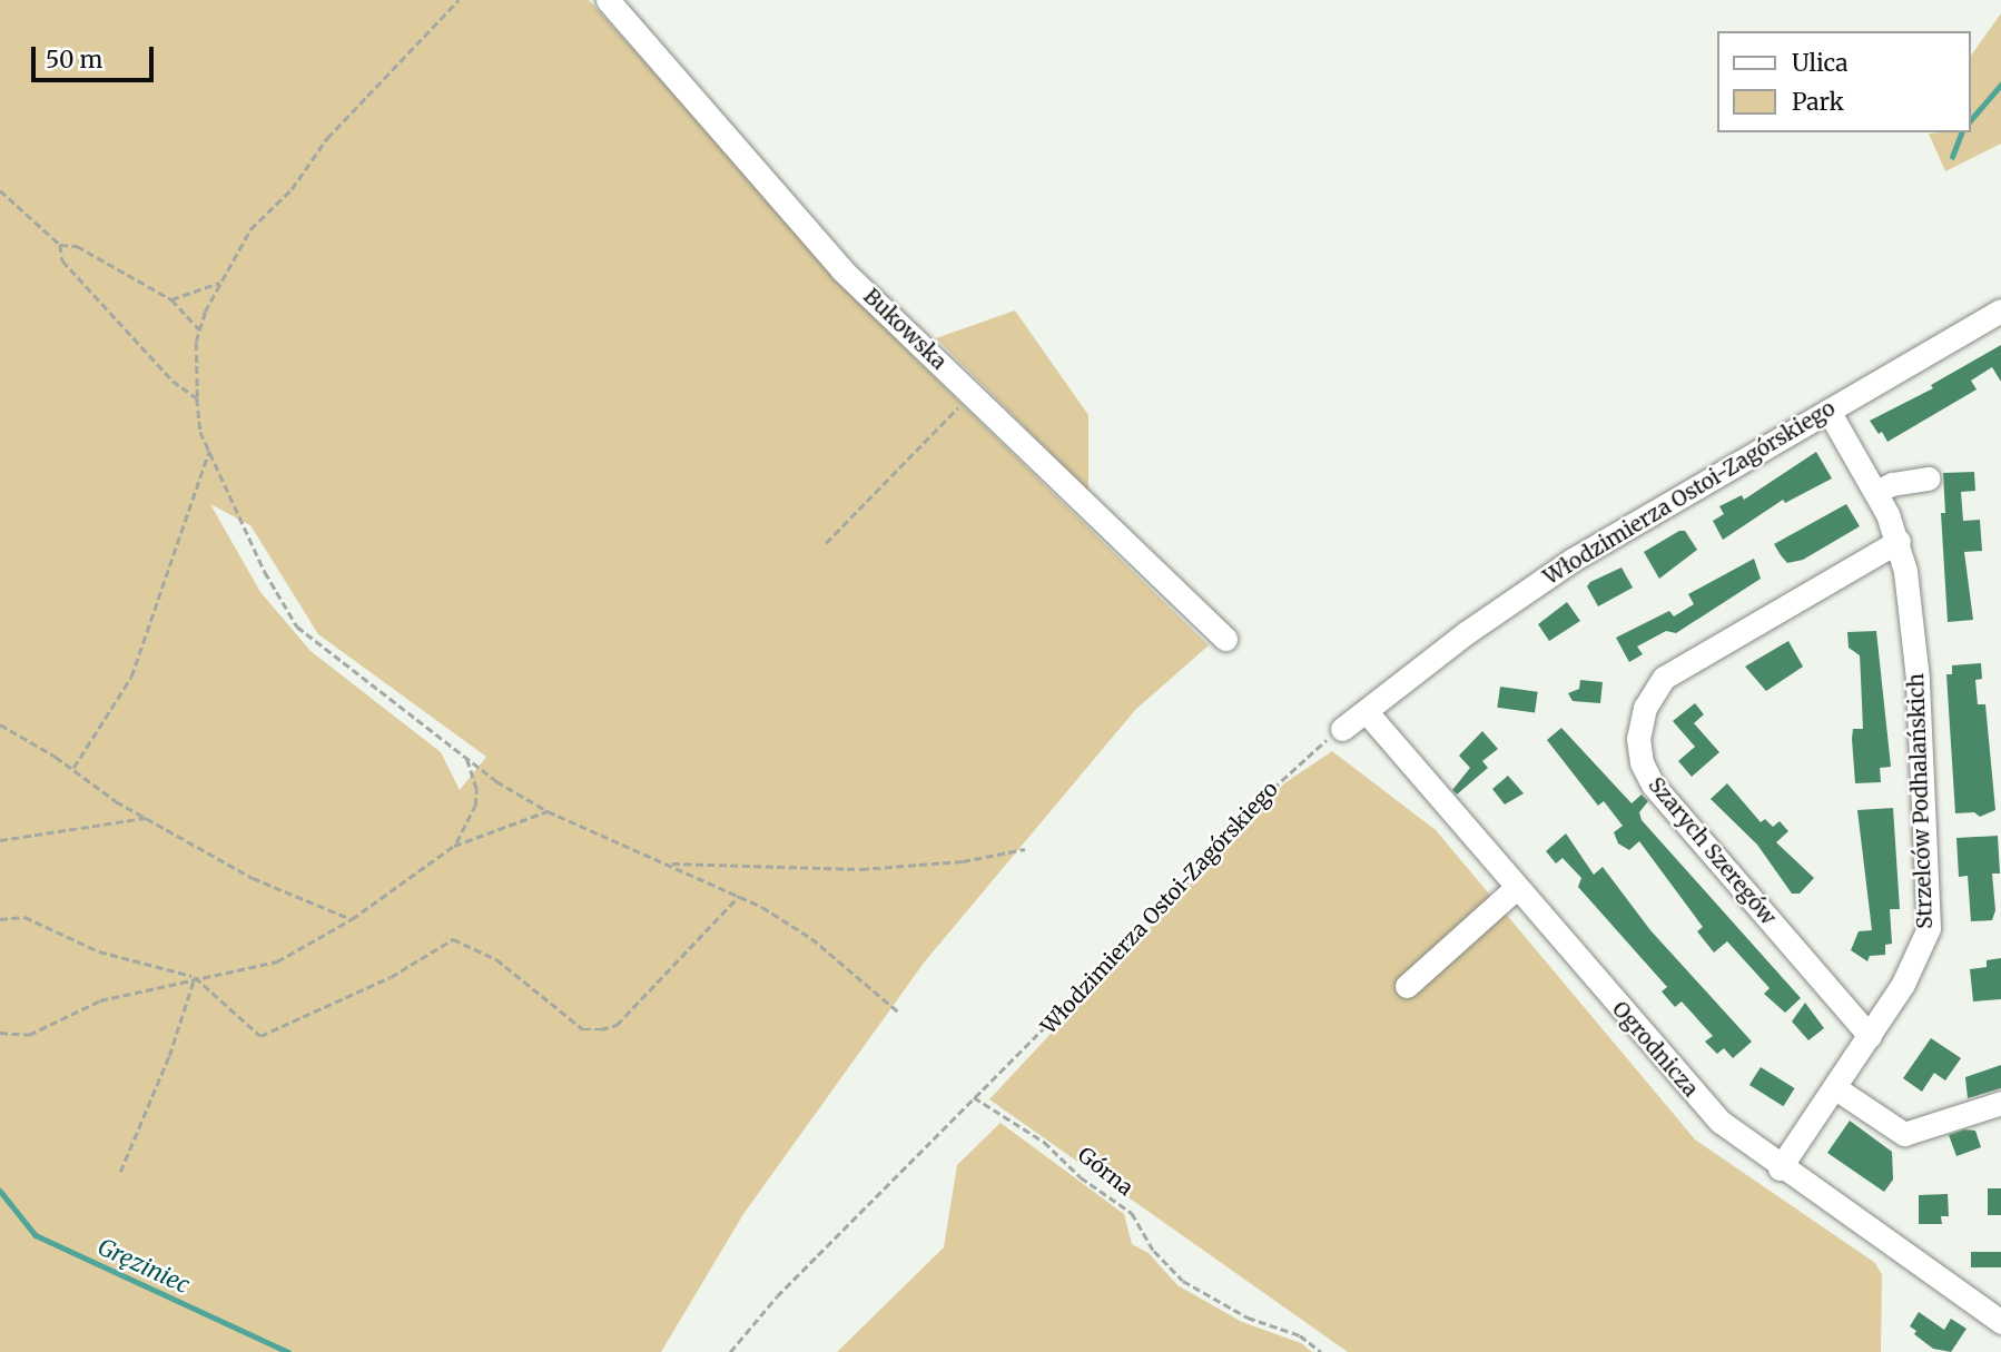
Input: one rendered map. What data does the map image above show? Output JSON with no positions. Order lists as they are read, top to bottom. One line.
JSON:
{"streets":{"street":["Bukowska","Włodzimierza Ostoi-Zagórskiego","Strzelców Podhalańskich","Szarych Szeregów","Ogrodnicza"],"path":["Górna"]},"crossings":[["Włodzimierza Ostoi-Zagórskiego","Strzelców Podhalańskich"],["Włodzimierza Ostoi-Zagórskiego","Ogrodnicza"],["Włodzimierza Ostoi-Zagórskiego","Górna"],["Strzelców Podhalańskich","Szarych Szeregów"],["Strzelców Podhalańskich","Ogrodnicza"]],"water":["Gręziniec"],"legend":["Ulica","Park"],"scale_bar":"50 m"}
